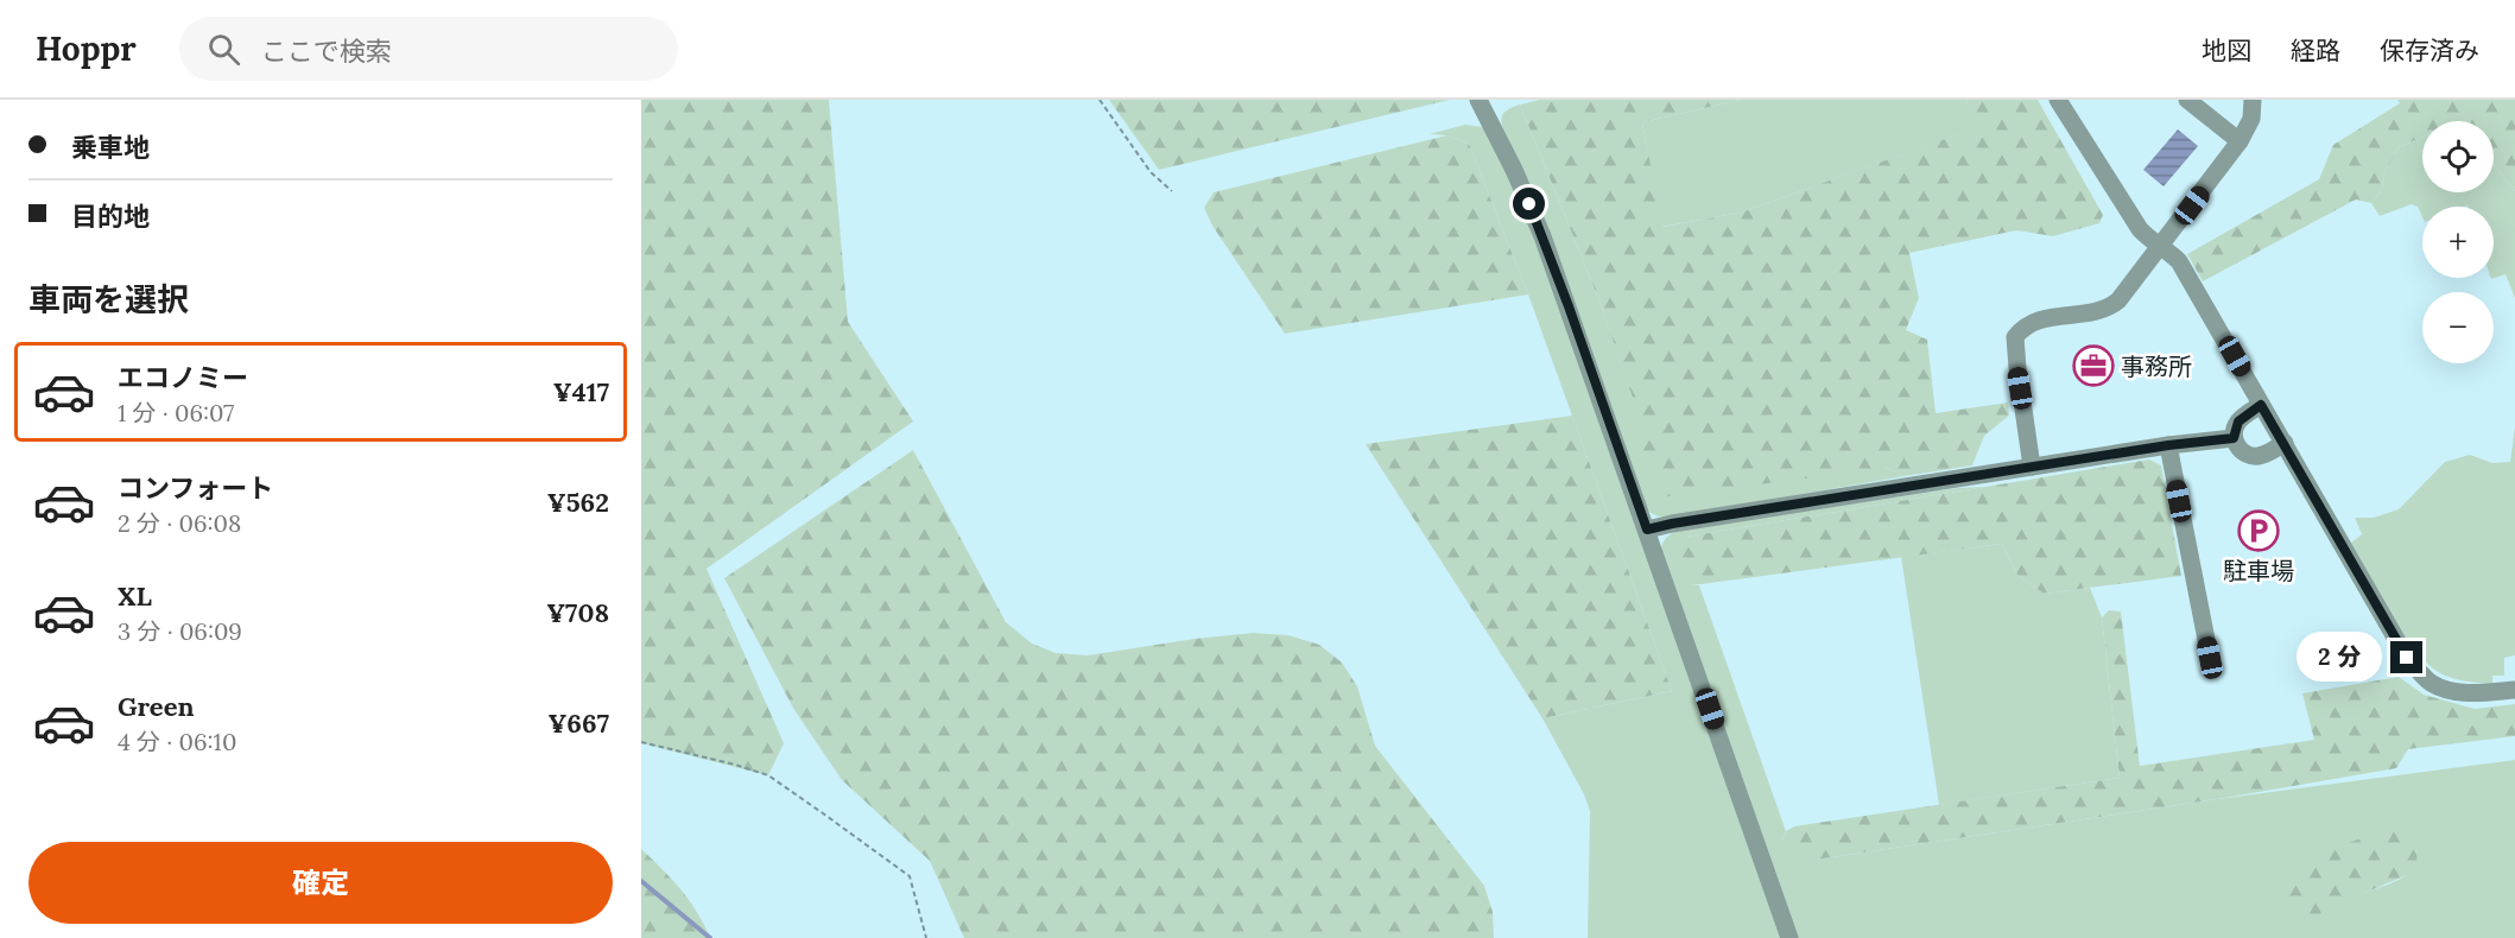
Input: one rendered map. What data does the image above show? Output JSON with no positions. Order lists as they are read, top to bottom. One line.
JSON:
{"places":{"office":["事務所"],"parking":["駐車場"]},"page":{"header":"Hoppr","search":"ここで検索","nav":["地図","経路","保存済み"],"banner":["乗車地","目的地"],"map_buttons":["+","−"],"heading":"車両を選択","list":[{"name":"エコノミー","note":"1 分 · 06:07","value":"¥417"},{"name":"コンフォート","note":"2 分 · 06:08","value":"¥562"},{"name":"XL","note":"3 分 · 06:09","value":"¥708"},{"name":"Green","note":"4 分 · 06:10","value":"¥667"}],"bubble":"2 分","buttons":"確定"}}
